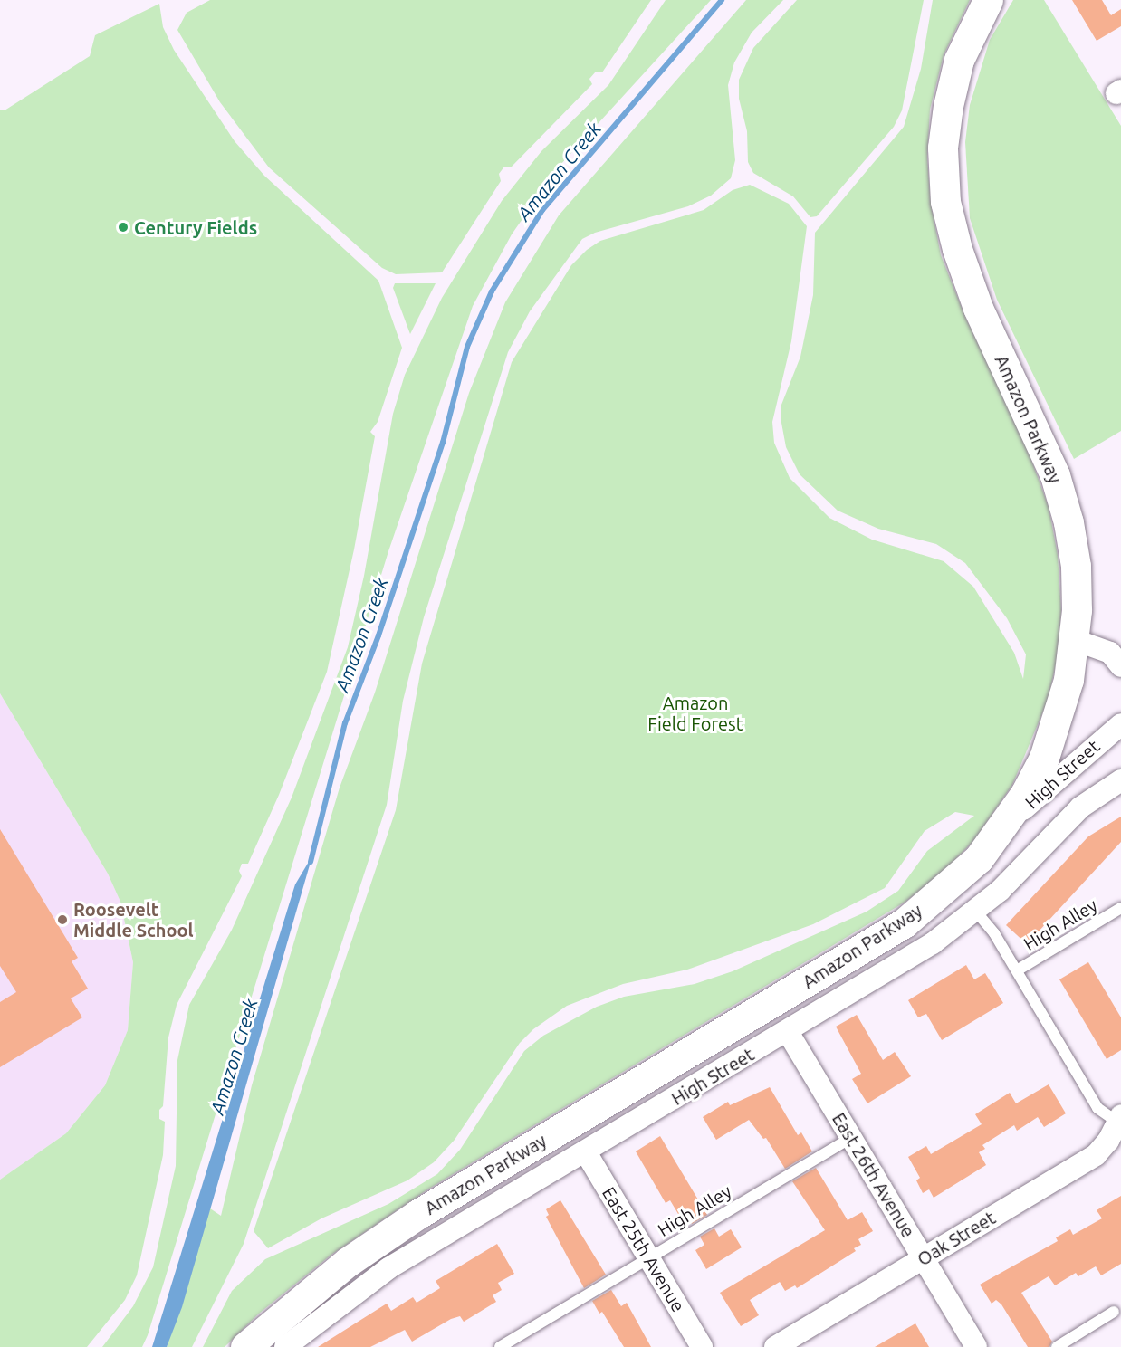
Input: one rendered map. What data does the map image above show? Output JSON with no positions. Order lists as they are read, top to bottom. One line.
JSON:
{"streets":{"main road":["Amazon Parkway"],"street":["High Street","East 26th Avenue","Oak Street","East 25th Avenue"],"lane":["High Alley"]},"crossings":[["Amazon Parkway","High Street"],["High Street","High Alley"],["High Street","East 26th Avenue"],["High Street","East 25th Avenue"],["High Alley","East 26th Avenue"],["High Alley","Oak Street"],["High Alley","East 25th Avenue"],["East 26th Avenue","Oak Street"]],"water":["Amazon Creek"],"parks":["Amazon Field Forest"],"places":["Century Fields","Roosevelt Middle School"]}
